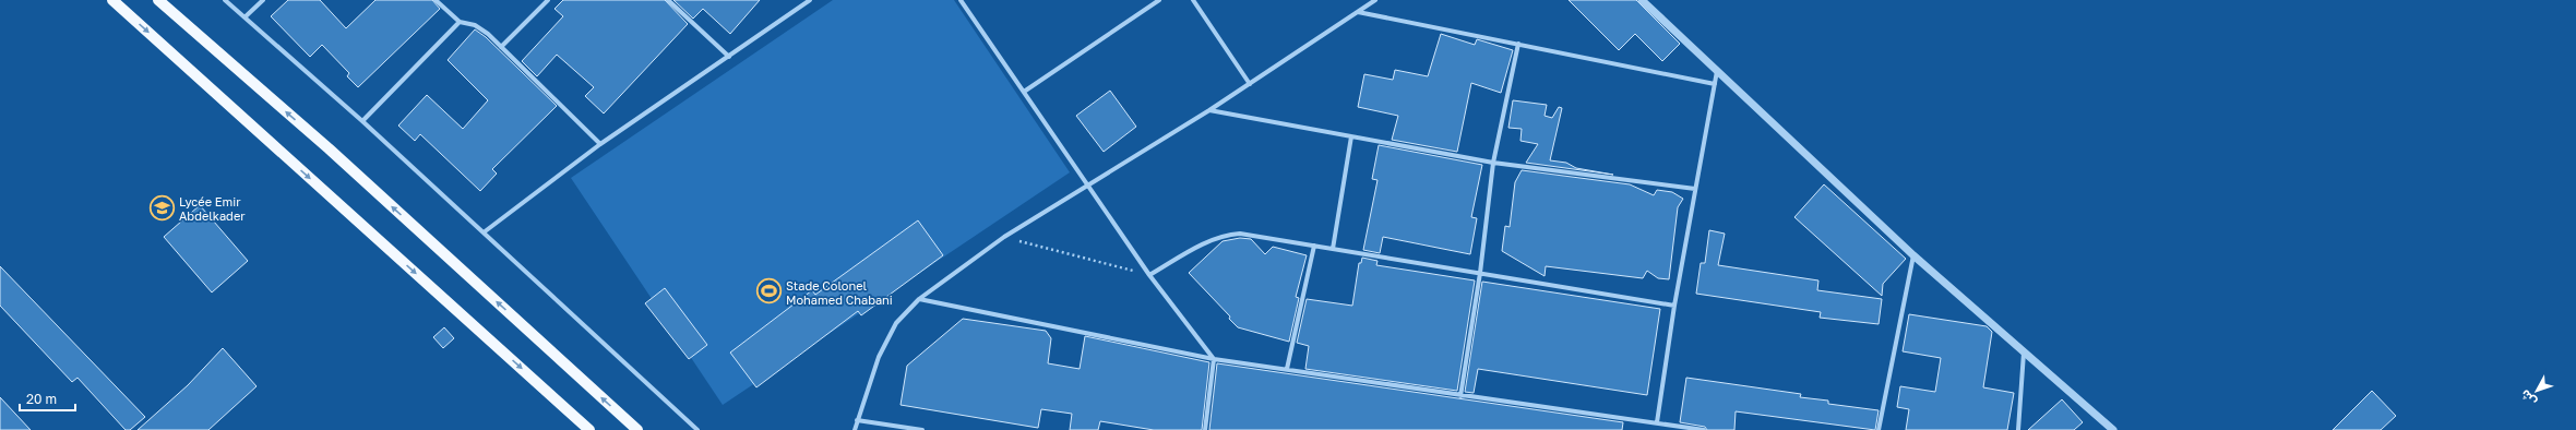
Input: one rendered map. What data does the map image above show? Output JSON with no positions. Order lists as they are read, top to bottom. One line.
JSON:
{"places":{"school or university":["Lycée Emir Abdelkader"],"sports":["Stade Colonel Mohamed Chabani"]},"scale_bar":"20 m","north":"bottom left"}
